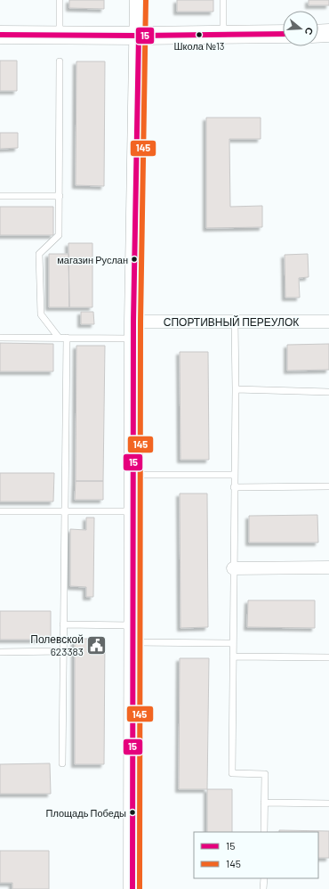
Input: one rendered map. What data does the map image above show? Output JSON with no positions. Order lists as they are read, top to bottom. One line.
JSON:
{"streets":{"street":["СПОРТИВНЫЙ ПЕРЕУЛОК"]},"places":{"other":["Школа №13","магазин Руслан","Площадь Победы"],"public building":["Полевской 623383"]},"lines":["transit line 145","transit line 15"],"legend":["15","145"],"north":"right"}
